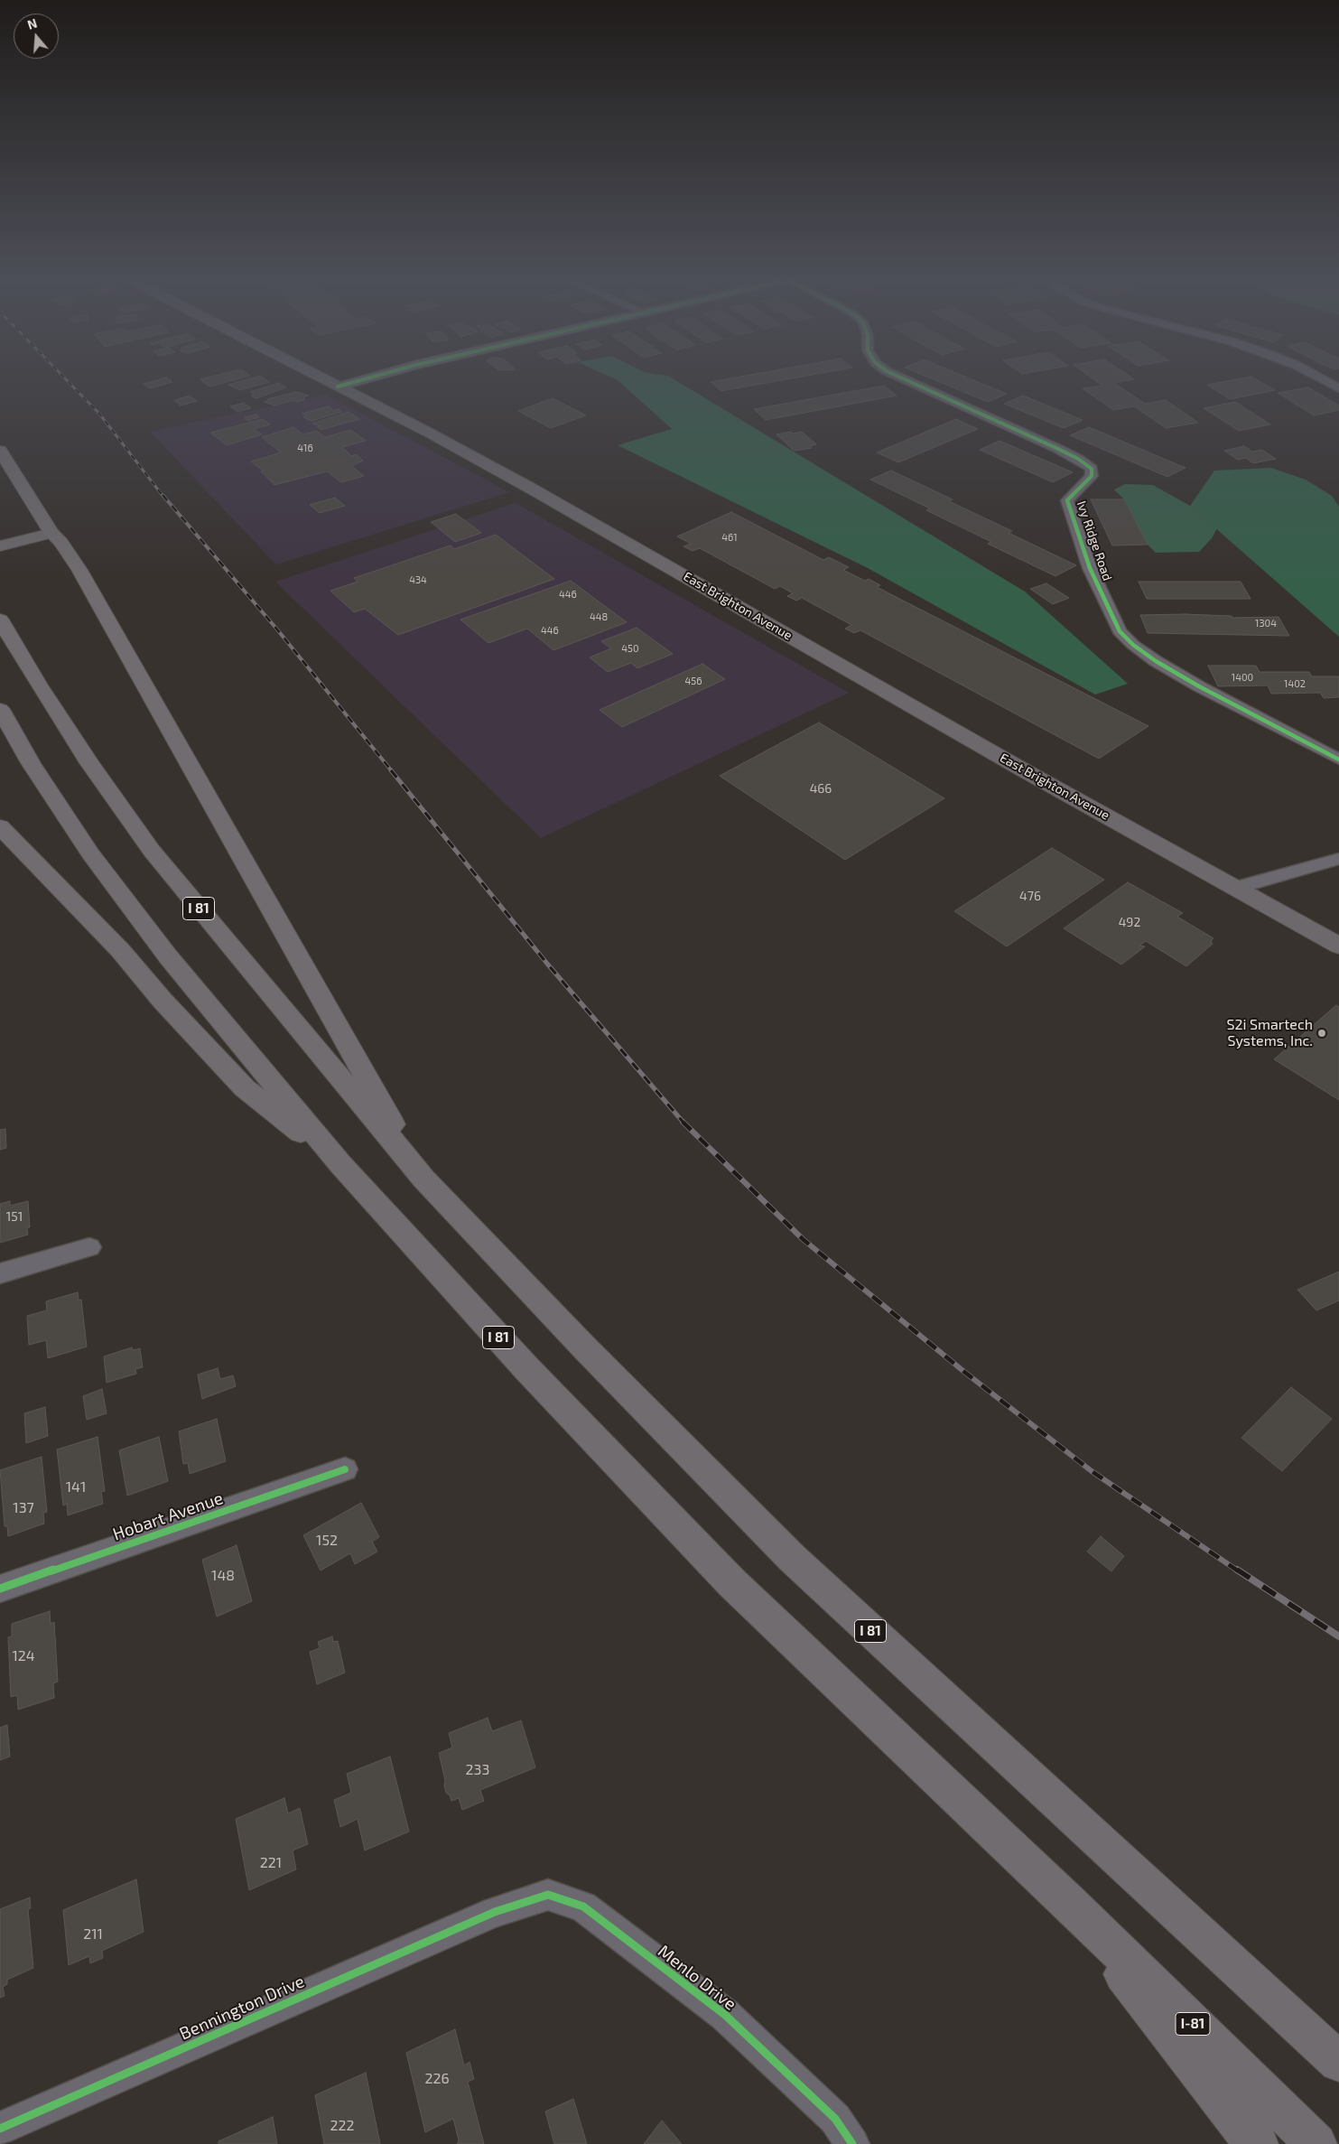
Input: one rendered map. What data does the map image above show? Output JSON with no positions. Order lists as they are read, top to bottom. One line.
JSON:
{"streets":{"highway":["I 81","I-81"],"main road":["East Brighton Avenue"],"street":["Ivy Ridge Road","Hobart Avenue","Menlo Drive","Bennington Drive"]},"crossings":[["I 81","I-81"],["Menlo Drive","Bennington Drive"]],"places":["S2i Smartech Systems, Inc."],"house_numbers":["416","461","434","446","448","1304","446","450","1400","456","1402","466","476","492","151","141","137","152","148","124","233","221","211","226","222"],"north":"top"}
